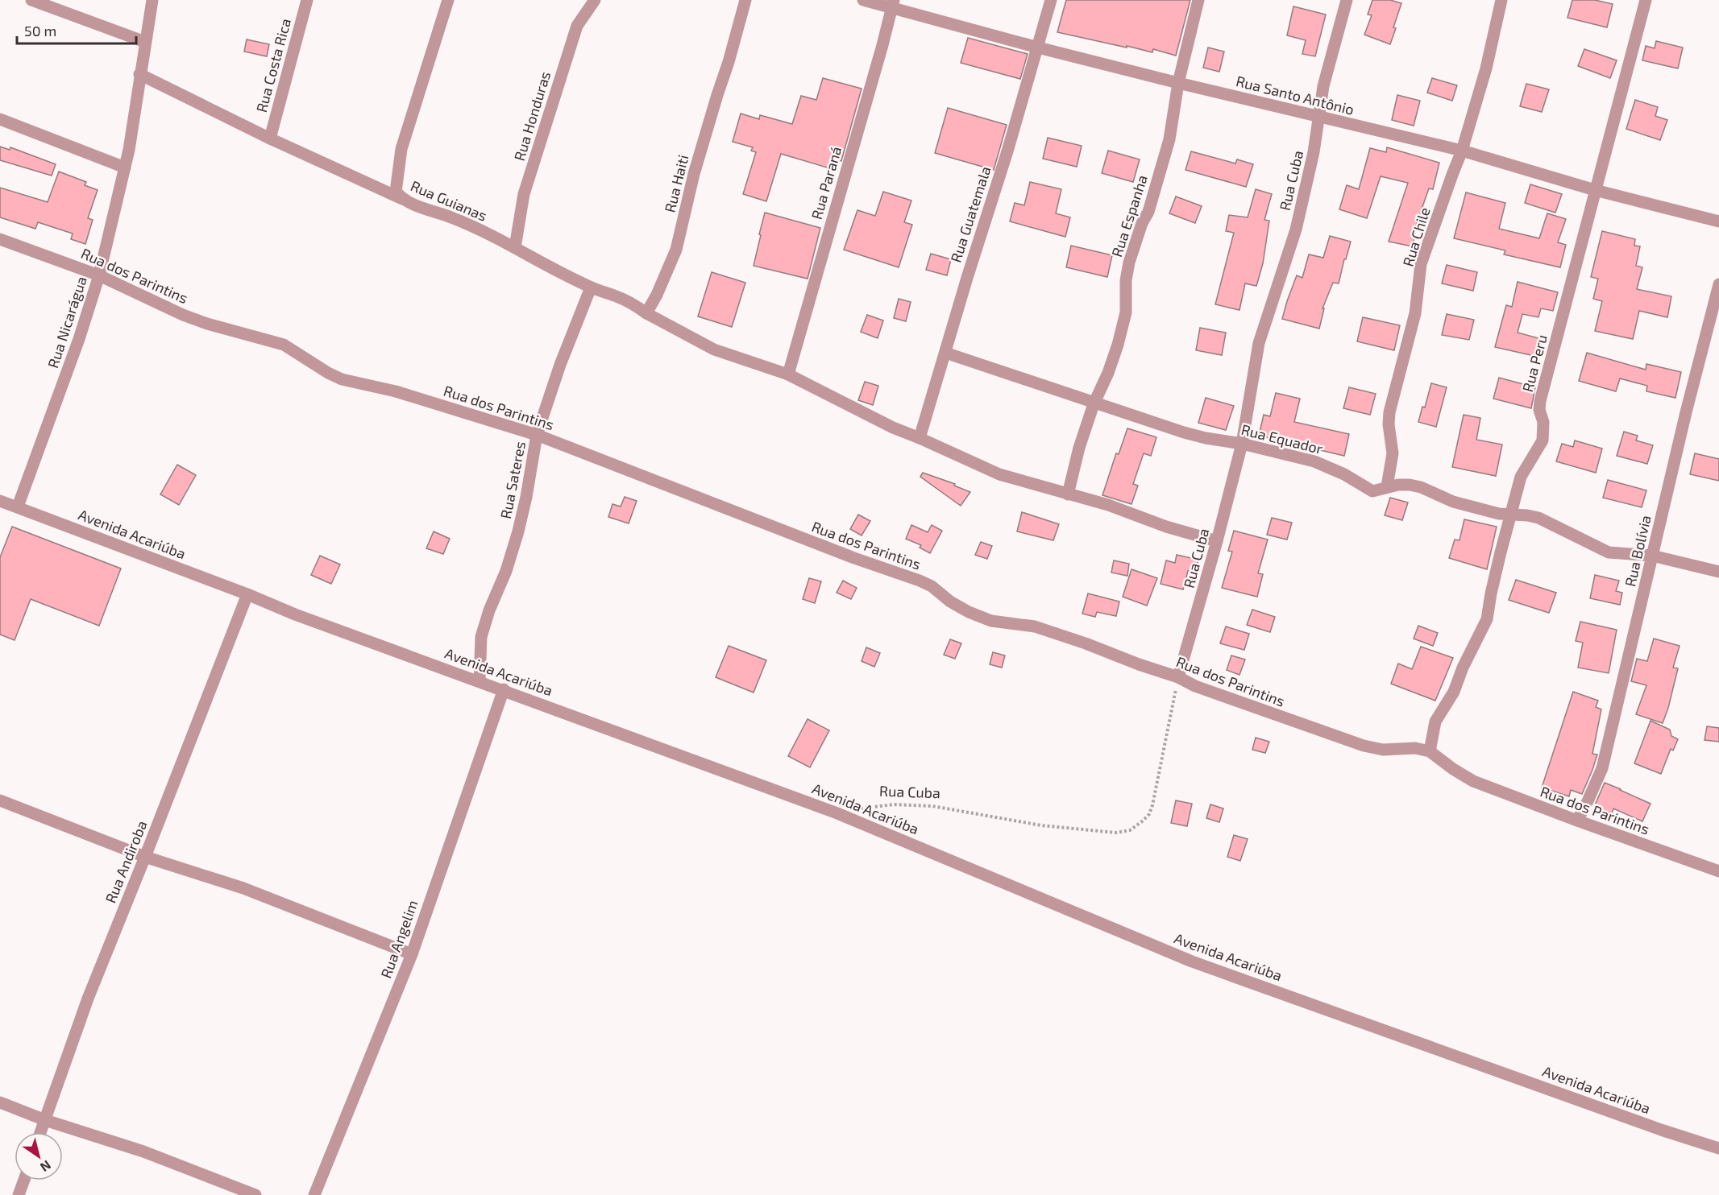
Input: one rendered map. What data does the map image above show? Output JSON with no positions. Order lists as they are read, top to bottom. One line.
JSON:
{"streets":{"street":["Rua Costa Rica","Rua Santo Antônio","Rua Honduras","Rua Cuba","Rua Paraná","Rua Haiti","Rua Guianas","Rua Guatemala","Rua Espanha","Rua Chile","Rua dos Parintins","Rua Nicarágua","Rua Peru","Rua Equador","Rua Sateres","Avenida Acariúba","Rua Bolívia","Rua Andiroba","Rua Angelim"]},"crossings":[["Rua Santo Antônio","Rua Cuba"],["Rua Santo Antônio","Rua Paraná"],["Rua Santo Antônio","Rua Guatemala"],["Rua Santo Antônio","Rua Espanha"],["Rua Santo Antônio","Rua Chile"],["Rua Santo Antônio","Rua Peru"],["Rua Honduras","Rua Guianas"],["Rua Cuba","Rua dos Parintins"],["Rua Cuba","Rua Equador"],["Rua Cuba","Avenida Acariúba"],["Rua Guianas","Rua Sateres"],["Rua Guatemala","Rua Equador"],["Rua Espanha","Rua Equador"],["Rua Chile","Rua Equador"],["Rua dos Parintins","Rua Nicarágua"],["Rua dos Parintins","Rua Peru"],["Rua dos Parintins","Rua Sateres"],["Rua dos Parintins","Rua Bolívia"],["Rua Nicarágua","Avenida Acariúba"],["Rua Peru","Rua Equador"],["Rua Equador","Rua Bolívia"],["Rua Sateres","Avenida Acariúba"],["Avenida Acariúba","Rua Andiroba"],["Avenida Acariúba","Rua Angelim"]],"scale_bar":"50 m","north":"bottom right"}
